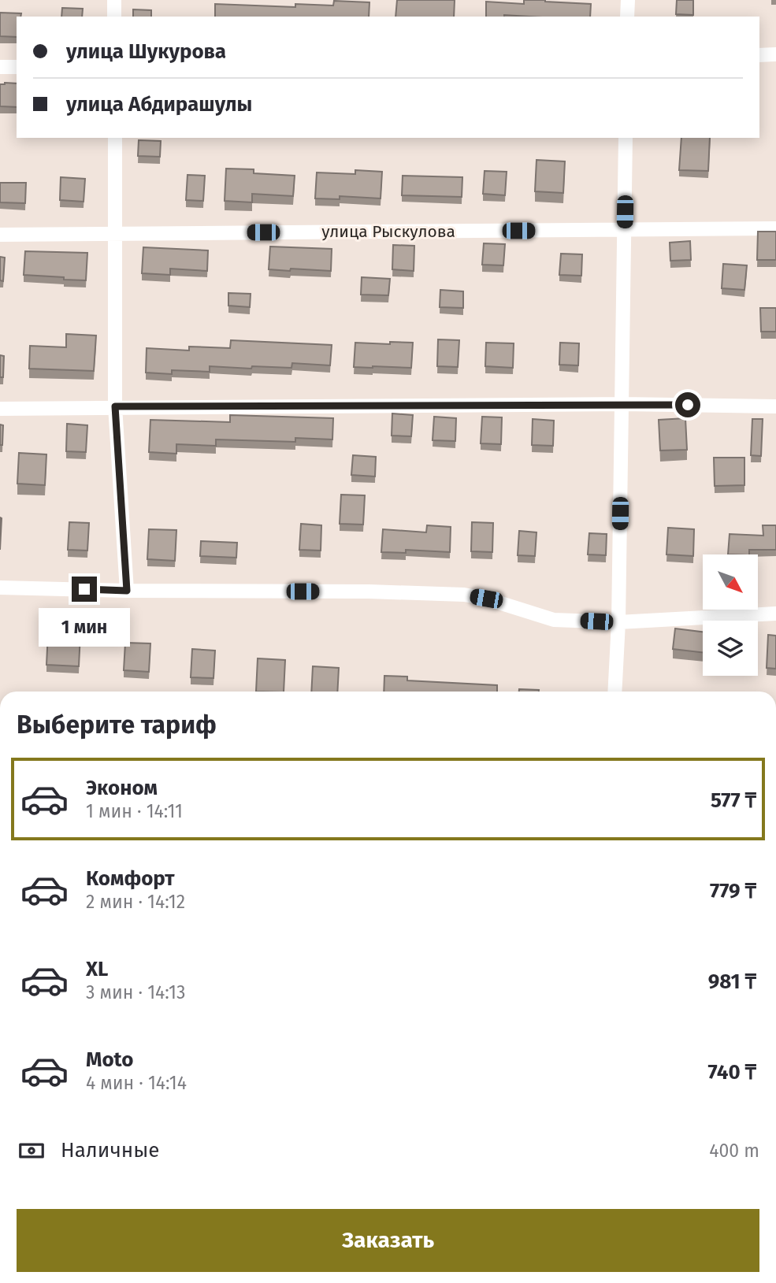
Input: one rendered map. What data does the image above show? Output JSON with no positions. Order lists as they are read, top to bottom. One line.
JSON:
{"streets":{"street":["улица Рыскулова"]},"north":"bottom right","page":{"banner":["улица Шукурова","улица Абдирашулы"],"bubble":"1 мин","heading":"Выберите тариф","list":[{"name":"Эконом","note":"1 мин · 14:11","value":"577 ₸"},{"name":"Комфорт","note":"2 мин · 14:12","value":"779 ₸"},{"name":"XL","note":"3 мин · 14:13","value":"981 ₸"},{"name":"Moto","note":"4 мин · 14:14","value":"740 ₸"}],"pay":["Наличные","400 m"],"buttons":"Заказать"}}
